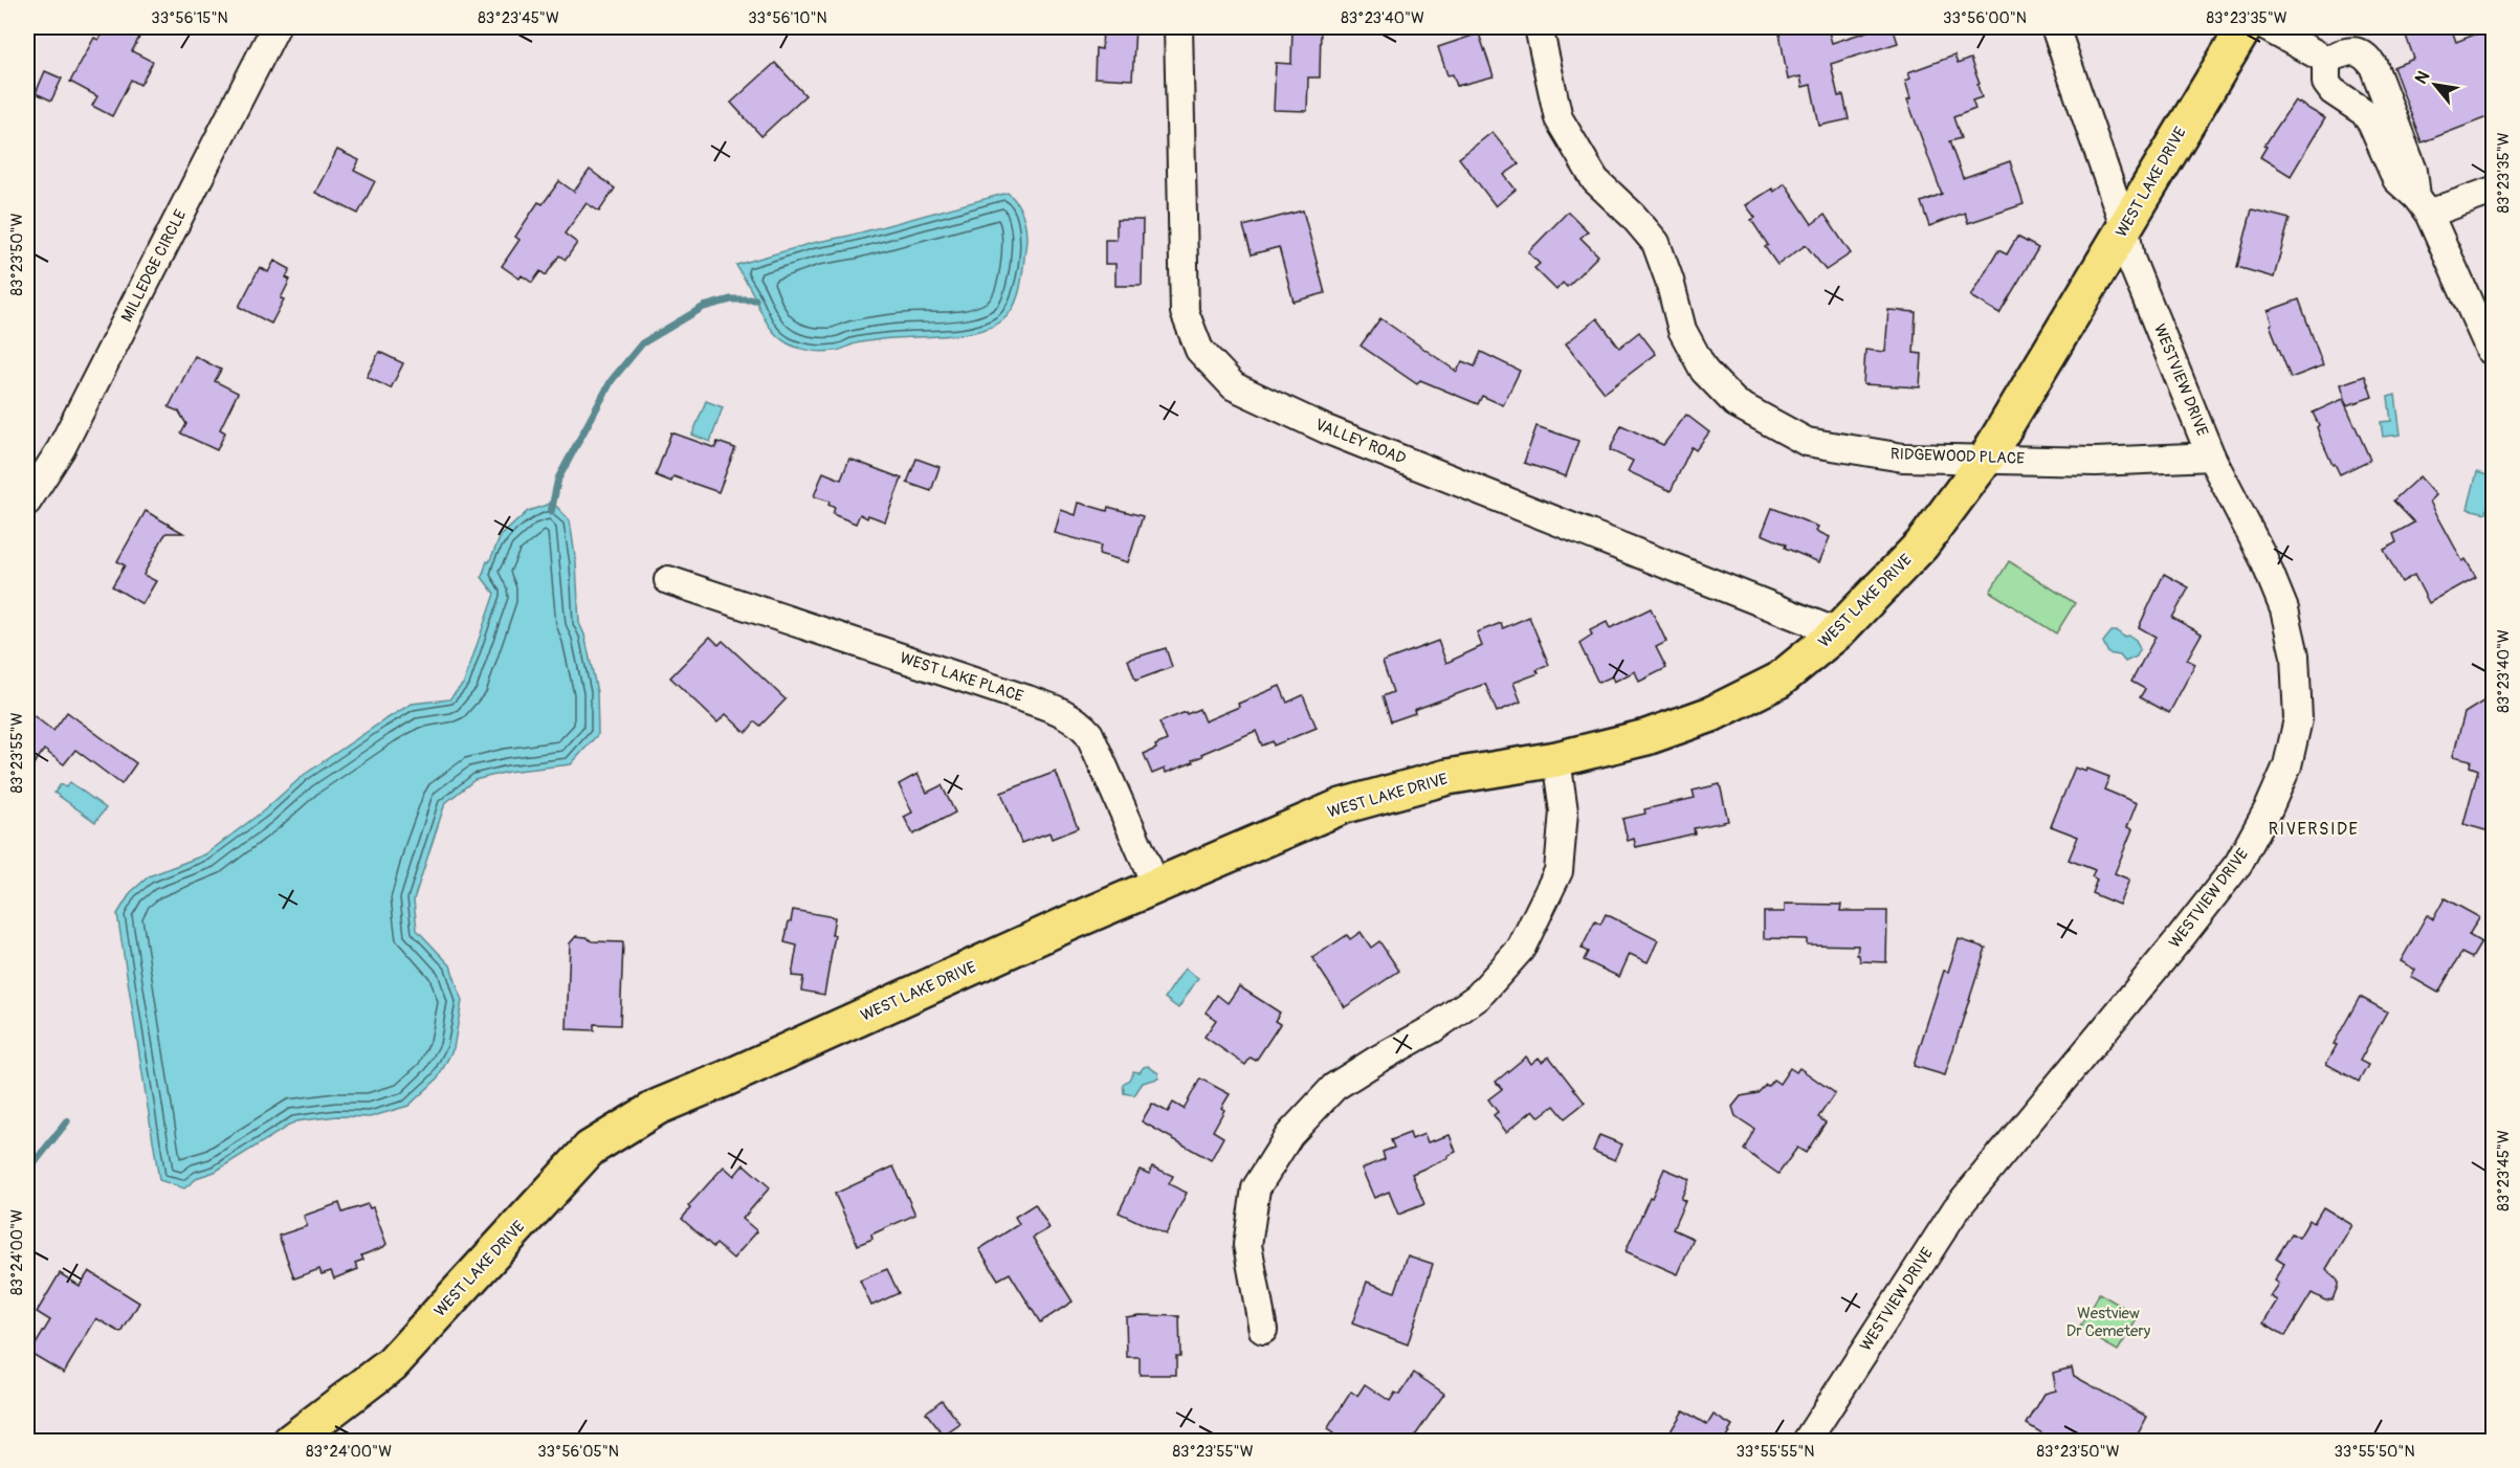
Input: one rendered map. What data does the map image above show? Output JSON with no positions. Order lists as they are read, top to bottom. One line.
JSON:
{"streets":{"main road":["WEST LAKE DRIVE"],"street":["MILLEDGE CIRCLE","WESTVIEW DRIVE","VALLEY ROAD","RIDGEWOOD PLACE","WEST LAKE PLACE"]},"crossings":[["WEST LAKE DRIVE","WESTVIEW DRIVE"],["WEST LAKE DRIVE","VALLEY ROAD"],["WEST LAKE DRIVE","RIDGEWOOD PLACE"],["WEST LAKE DRIVE","WEST LAKE PLACE"],["WESTVIEW DRIVE","RIDGEWOOD PLACE"]],"districts":["RIVERSIDE"],"parks":["Westview Dr Cemetery"],"north":"top left","coordinates":["33°56'15\"N","83°23'45\"W","33°56'10\"N","83°23'40\"W","33°56'00\"N","83°23'35\"W","83°23'50\"W","83°23'55\"W","83°24'00\"W","33°56'05\"N","33°55'55\"N","33°55'50\"N"]}
